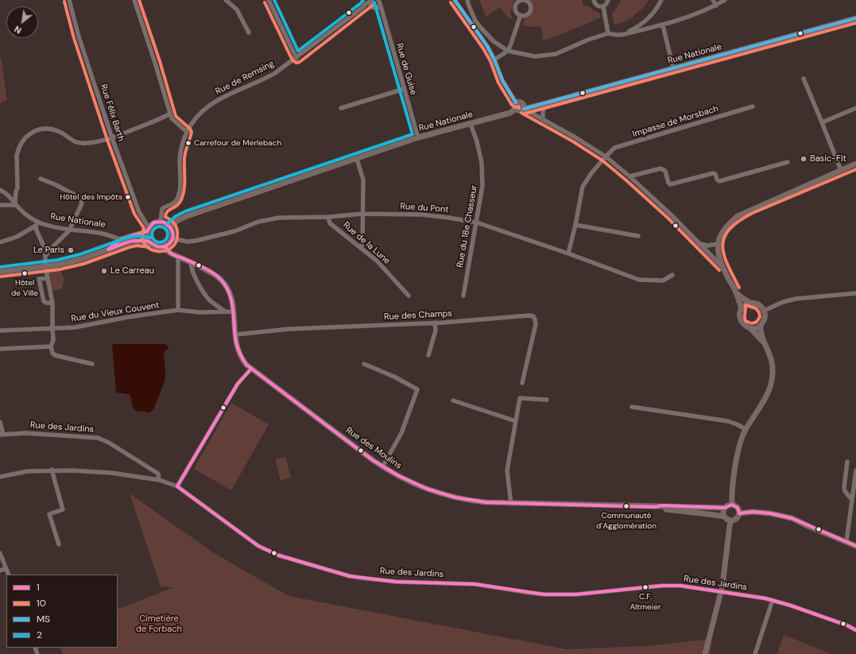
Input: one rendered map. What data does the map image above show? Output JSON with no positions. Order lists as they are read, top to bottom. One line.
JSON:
{"streets":{"main road":["Rue Nationale","Rue des Moulins"],"street":["Rue de Guise","Rue de Remsing","Rue Félix Barth","Impasse de Morsbach","Rue du Pont","Rue du 18e Chasseur","Rue de la Lune","Rue du Vieux Couvent","Rue des Champs","Rue des Jardins"]},"crossings":[["Rue Nationale","Rue de Guise"],["Rue Nationale","Rue de Remsing"],["Rue Nationale","Rue Félix Barth"],["Rue Nationale","Rue du Pont"],["Rue Nationale","Rue du 18e Chasseur"],["Rue Nationale","Rue des Moulins"],["Rue de Remsing","Rue Félix Barth"],["Rue de Remsing","Rue du Pont"],["Rue de Remsing","Rue des Moulins"],["Rue Félix Barth","Rue du Pont"],["Rue Félix Barth","Rue des Moulins"],["Rue du Pont","Rue du 18e Chasseur"],["Rue du Pont","Rue de la Lune"],["Rue du Pont","Rue des Moulins"],["Rue du Vieux Couvent","Rue des Moulins"],["Rue des Champs","Rue des Moulins"]],"parks":["Cimetière de Forbach"],"places":["Carrefour de Merlebach","Basic-Fit","Hôtel des Impôts","Le Paris","Le Carreau","Hôtel de Ville","Communauté d’Agglomération","C.F. Altmeier"],"lines":["transit line 10","transit line MS","transit line 2","transit line 1"],"legend":["1","10","MS","2"],"north":"bottom left"}
